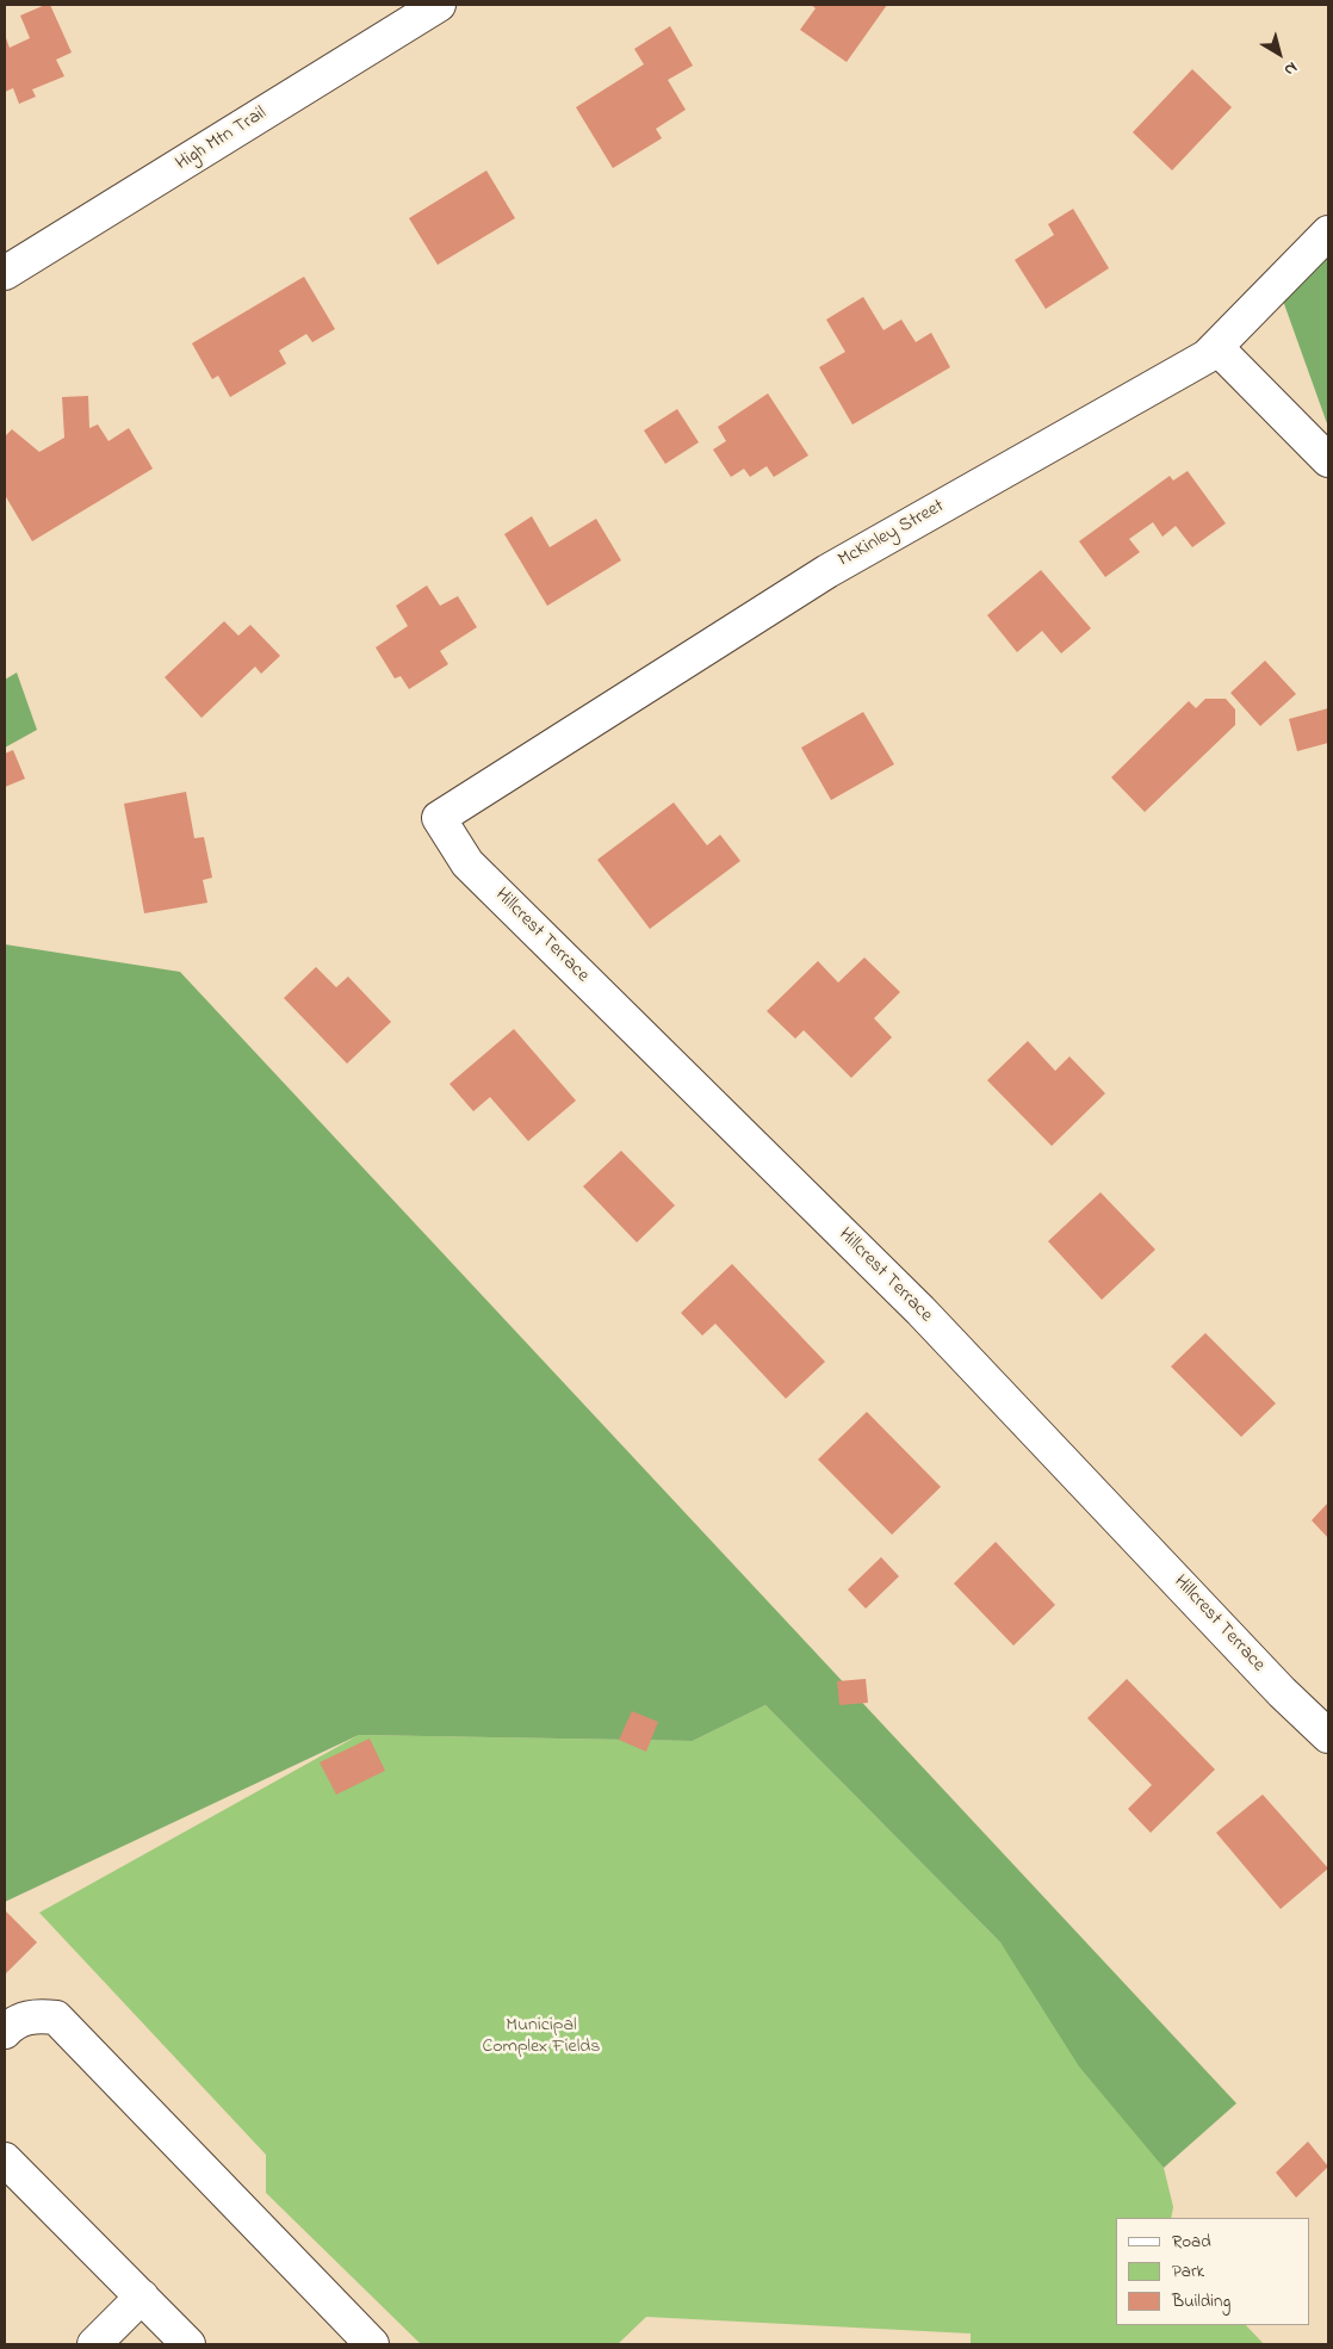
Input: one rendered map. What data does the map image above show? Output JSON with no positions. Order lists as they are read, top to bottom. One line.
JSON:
{"streets":{"street":["High Mtn Trail","McKinley Street","Hillcrest Terrace"]},"crossings":[["McKinley Street","Hillcrest Terrace"]],"parks":["Municipal Complex Fields"],"legend":["Road","Park","Building"],"north":"bottom right"}
